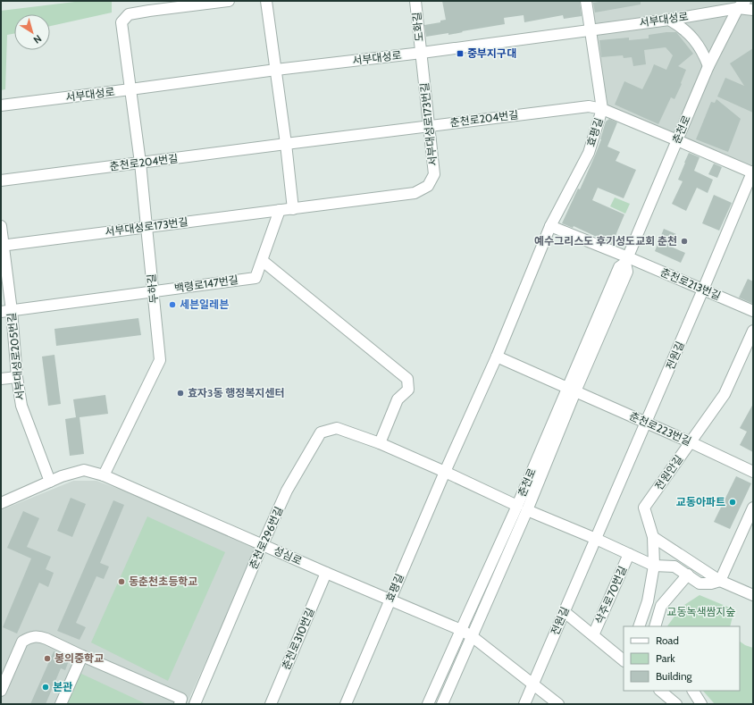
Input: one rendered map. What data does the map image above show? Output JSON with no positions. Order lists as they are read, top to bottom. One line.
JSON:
{"streets":{"street":["서부대성로","도화길","춘천로204번길","서부대성로173번길","춘천로","효평길","백령로147번길","춘천로213번길","두하길","전원길","서부대성로205번길","춘천로223번길","전원안길","춘천로296번길","성심로","삭주로70번길","춘천로310번길"]},"crossings":[["서부대성로","도화길"],["서부대성로","서부대성로173번길"],["서부대성로","춘천로"],["서부대성로","효평길"],["서부대성로","두하길"],["도화길","서부대성로173번길"],["춘천로204번길","서부대성로173번길"],["춘천로204번길","춘천로"],["춘천로204번길","효평길"],["춘천로204번길","두하길"],["춘천로204번길","전원길"],["서부대성로173번길","백령로147번길"],["서부대성로173번길","두하길"],["서부대성로173번길","서부대성로205번길"],["춘천로","춘천로213번길"],["춘천로","춘천로223번길"],["춘천로","성심로"],["효평길","성심로"],["백령로147번길","두하길"],["백령로147번길","서부대성로205번길"],["춘천로213번길","전원길"],["두하길","성심로"],["전원길","춘천로223번길"],["전원길","성심로"],["전원길","삭주로70번길"],["서부대성로205번길","성심로"],["춘천로223번길","전원안길"],["춘천로296번길","성심로"],["성심로","춘천로310번길"]],"parks":["교동녹색쌈지숲"],"places":{"transit":["중부지구대"],"other":["예수그리스도 후기성도교회 춘천","세븐일레븐","효자3동 행정복지센터","교동아파트","동춘천초등학교","봉의중학교","본관"]},"legend":["Road","Park","Building"],"north":"bottom right"}
